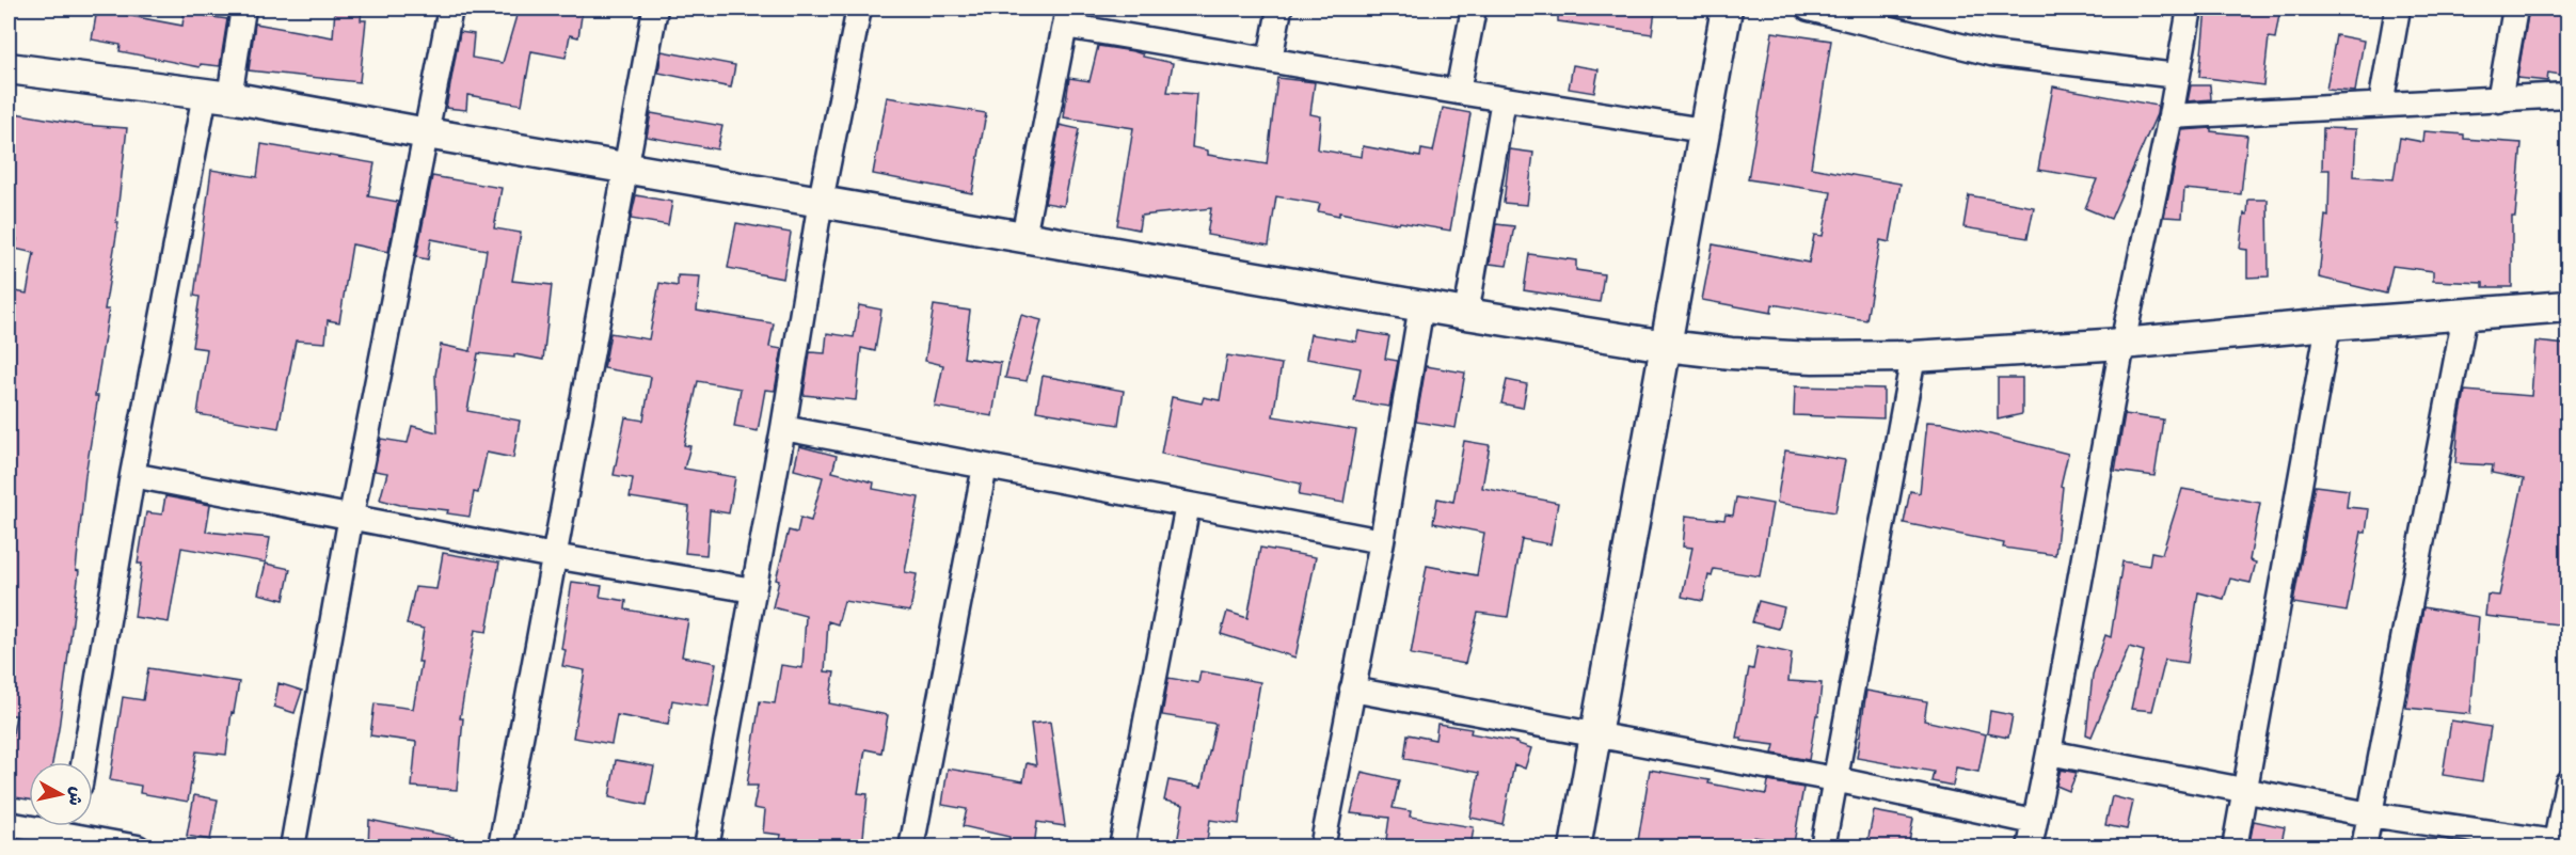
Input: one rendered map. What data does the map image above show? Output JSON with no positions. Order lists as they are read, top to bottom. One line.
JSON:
{"north":"right"}
